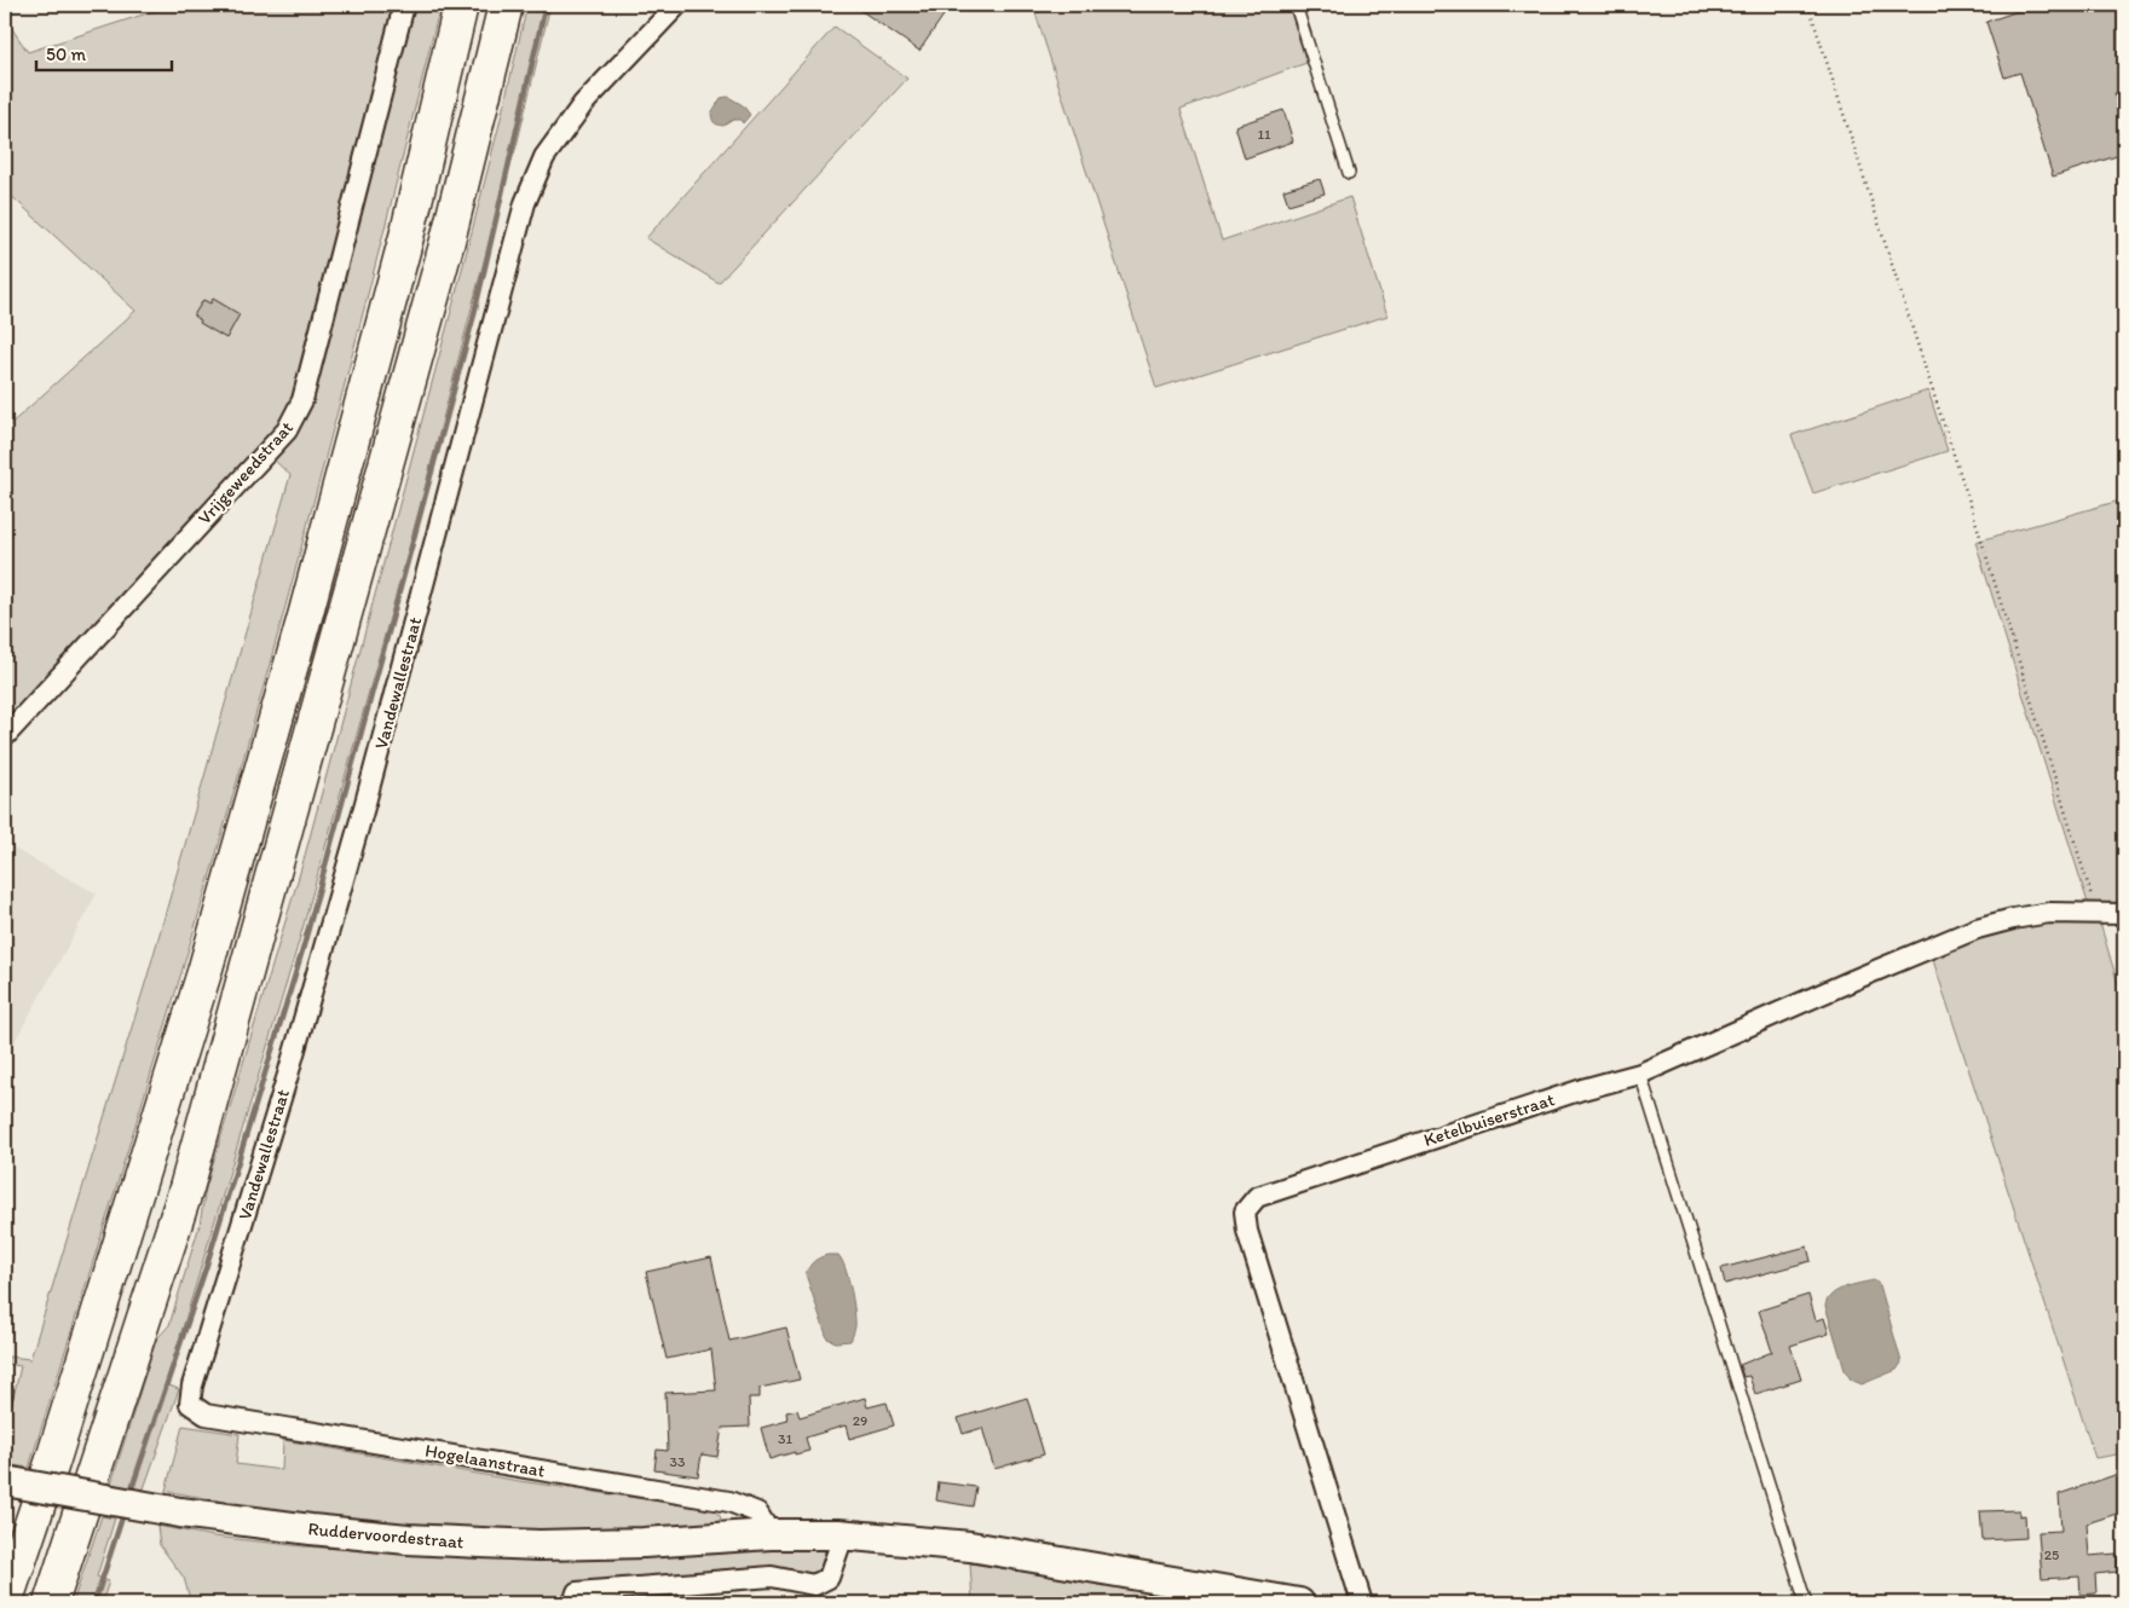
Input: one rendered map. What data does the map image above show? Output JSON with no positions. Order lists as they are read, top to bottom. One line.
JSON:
{"streets":{"street":["Vrijgeweedstraat","Vandewallestraat","Ketelbuiserstraat","Hogelaanstraat","Ruddervoordestraat"]},"crossings":[["Vandewallestraat","Hogelaanstraat"],["Hogelaanstraat","Ruddervoordestraat"]],"house_numbers":["11","29","31","33","25"],"scale_bar":"50 m"}
